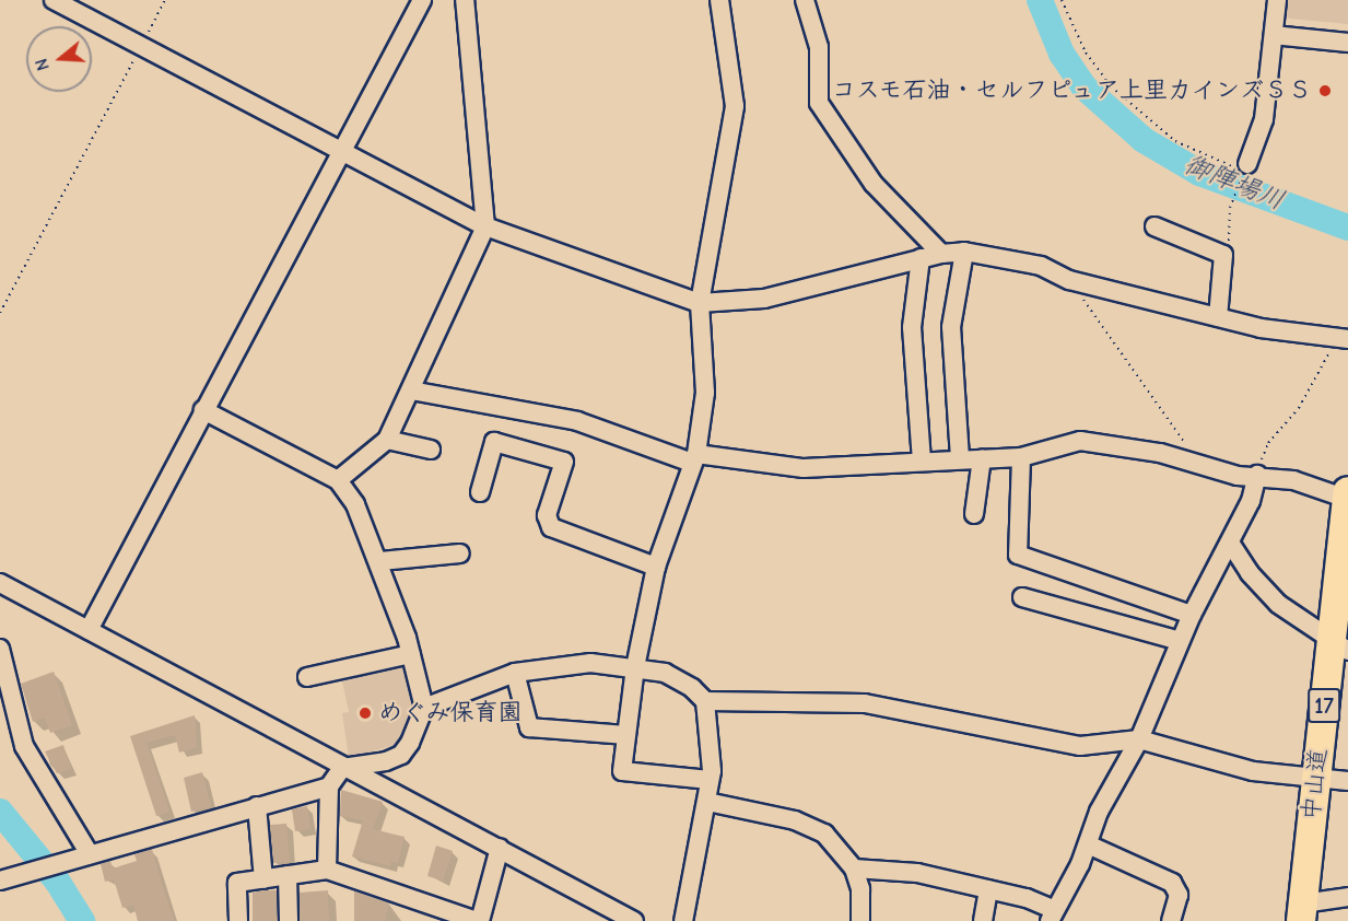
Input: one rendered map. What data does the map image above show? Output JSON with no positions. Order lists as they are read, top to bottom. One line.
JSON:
{"streets":{"highway":["17","中山道"]},"water":["御陣場川"],"places":["コスモ石油・セルフピュア上里カインズＳＳ","めぐみ保育園"],"north":"left"}
